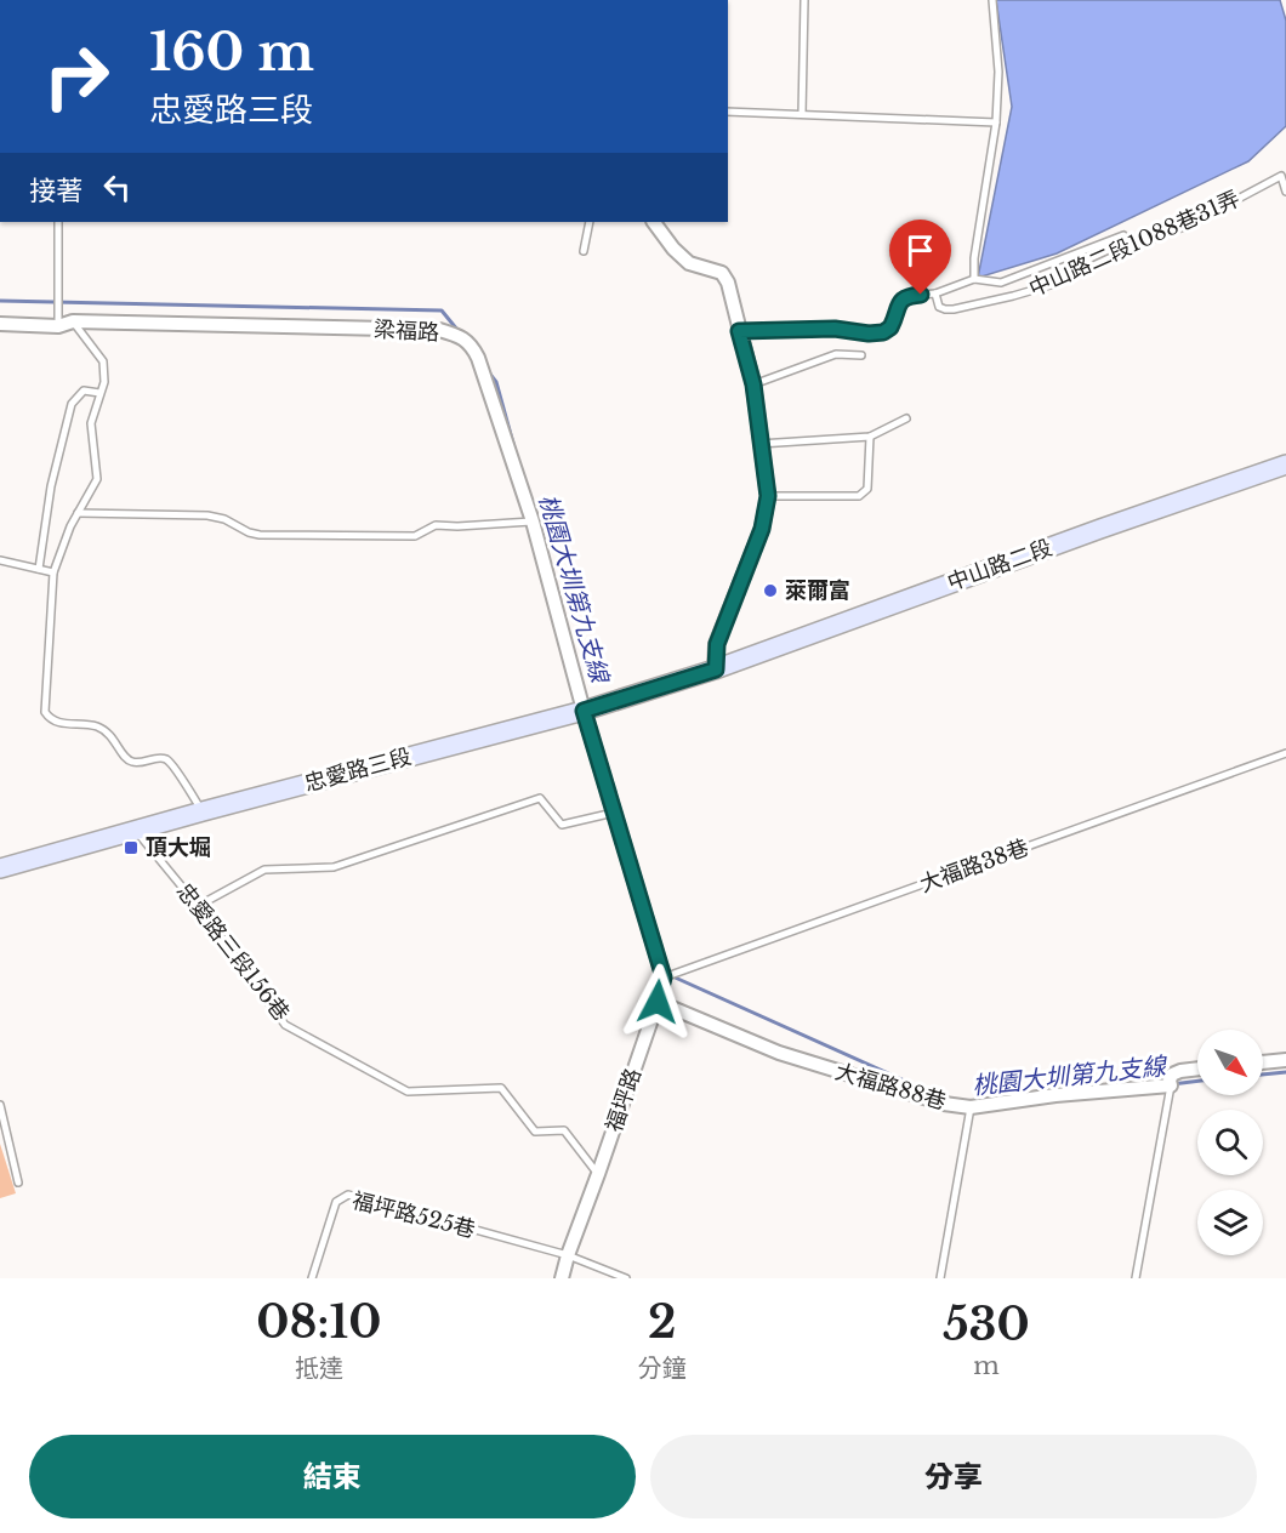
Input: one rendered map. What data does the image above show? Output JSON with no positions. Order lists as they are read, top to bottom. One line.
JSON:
{"streets":{"main road":["中山路二段","忠愛路三段"],"street":["梁福路","大福路88巷","福坪路"],"lane":["中山路二段1088巷31弄","大福路38巷","忠愛路三段156巷","福坪路525巷"]},"crossings":[["梁福路","忠愛路三段"],["中山路二段","忠愛路三段"],["忠愛路三段","忠愛路三段156巷"],["大福路38巷","福坪路"],["忠愛路三段156巷","福坪路"],["大福路88巷","福坪路"],["福坪路","福坪路525巷"]],"water":["桃園大圳第九支線"],"places":{"other":["萊爾富"],"transit":["頂大堀"]},"north":"bottom right","page":{"turn":["160 m","忠愛路三段"],"then":"接著","eta":["08:10","抵達","2","分鐘","530","m"],"buttons":["結束","分享"]}}
